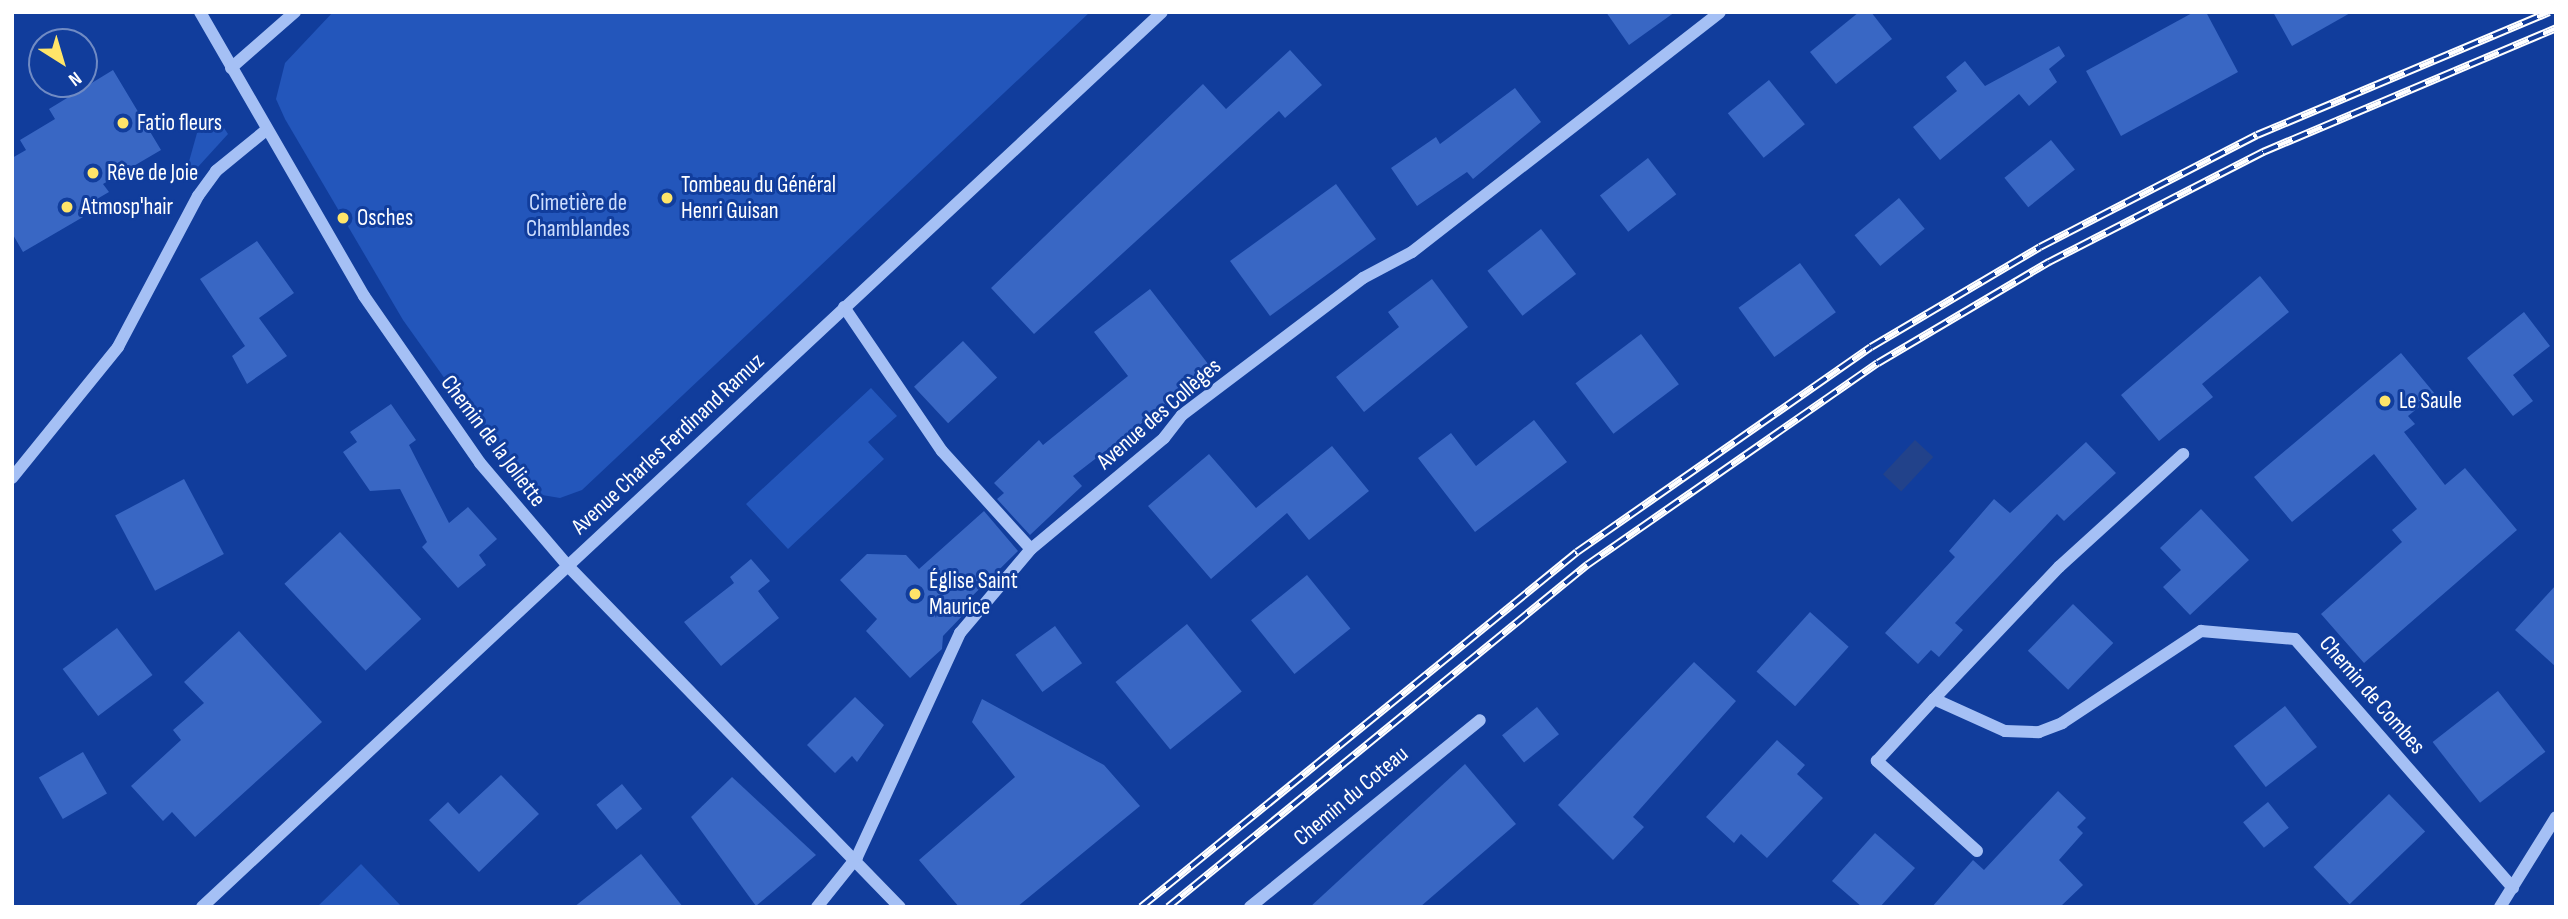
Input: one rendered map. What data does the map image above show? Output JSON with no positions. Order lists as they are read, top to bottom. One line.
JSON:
{"streets":{"street":["Avenue des Collèges","Chemin de la Joliette","Avenue Charles Ferdinand Ramuz","Chemin de Combes","Chemin du Coteau"]},"crossings":[["Avenue des Collèges","Chemin de la Joliette"],["Chemin de la Joliette","Avenue Charles Ferdinand Ramuz"]],"parks":["Cimetière de Chamblandes"],"places":["Fatio fleurs","Rêve de Joie","Tombeau du Général Henri Guisan","Atmosp'hair","Osches","Le Saule","Église Saint Maurice"],"north":"bottom right"}
